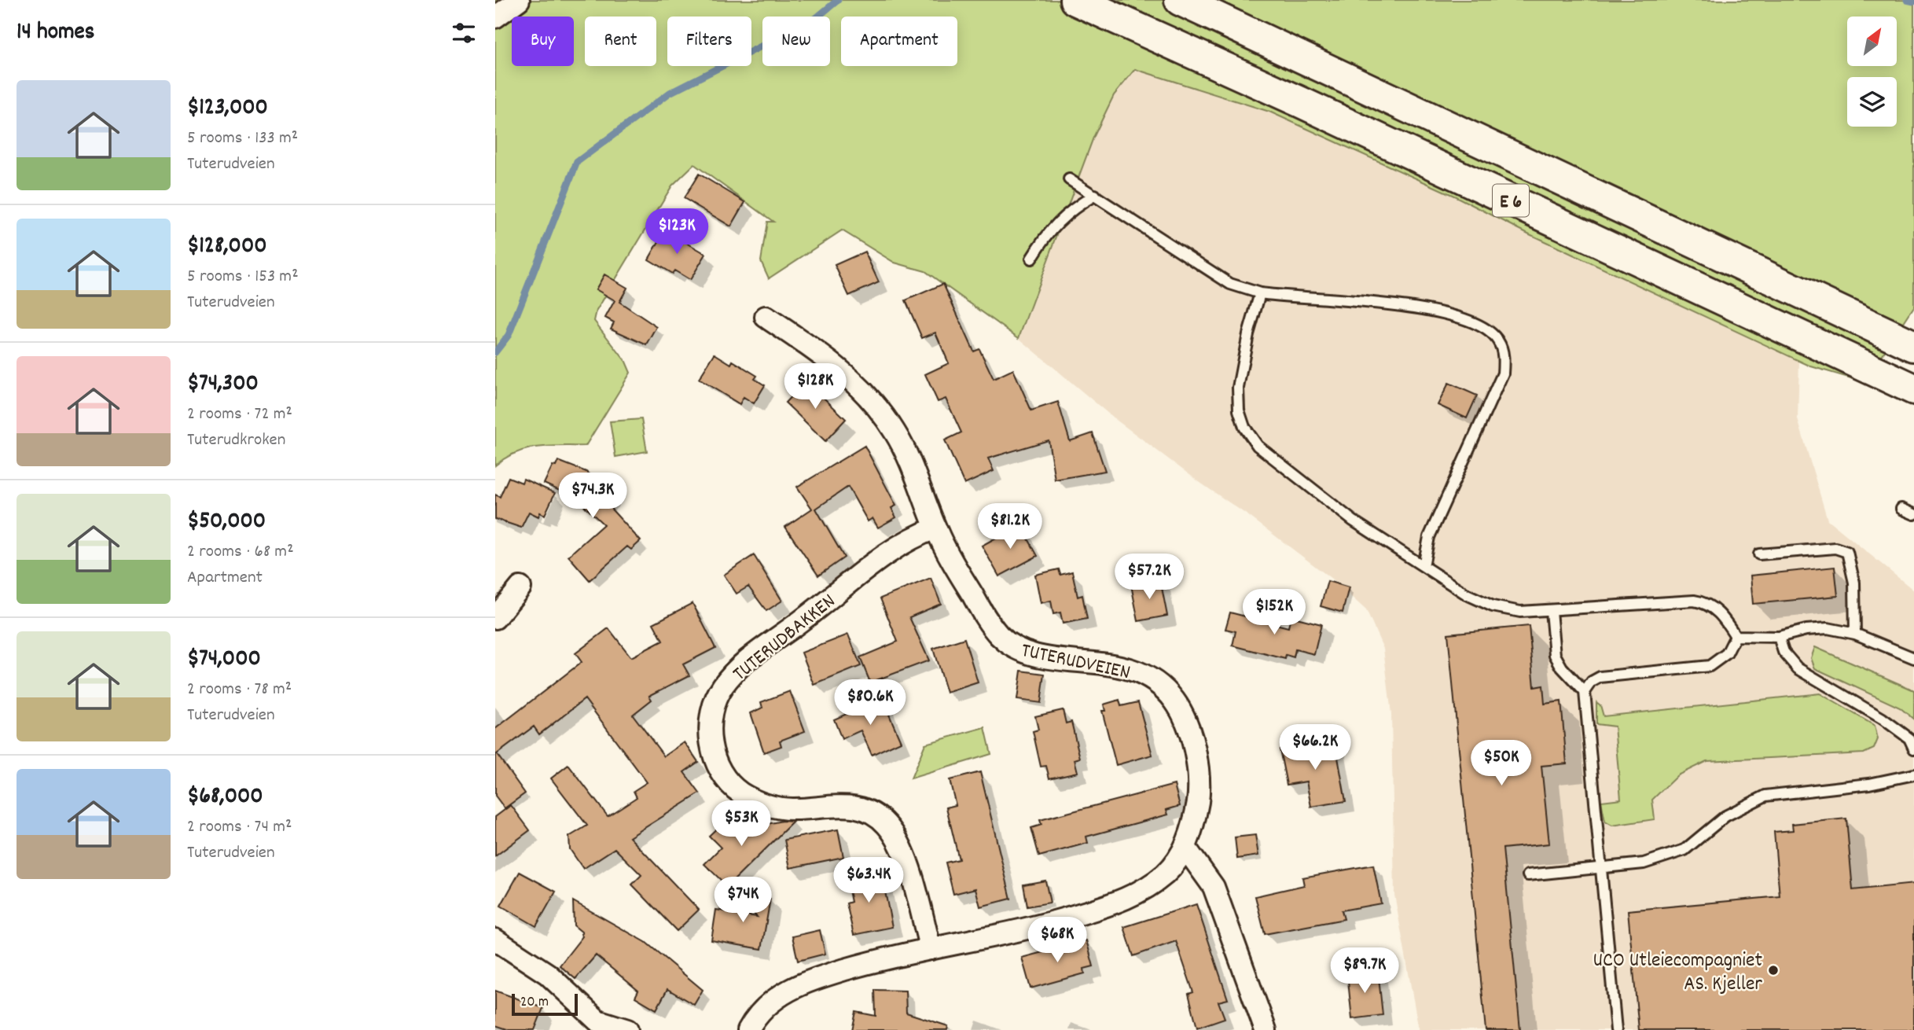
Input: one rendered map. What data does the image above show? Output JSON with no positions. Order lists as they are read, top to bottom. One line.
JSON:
{"streets":{"highway":["E 6"],"street":["TUTERUDBAKKEN","TUTERUDVEIEN"]},"crossings":[["TUTERUDBAKKEN","TUTERUDVEIEN"]],"places":["UCO Utleiecompagniet AS. Kjeller"],"scale_bar":"20 m","north":"top right","page":{"heading":"14 homes","chip":["Buy","Rent","Filters","New","Apartment"],"list":[{"name":"$123,000","note":"5 rooms · 133 m² · Tuterudveien"},{"name":"$128,000","note":"5 rooms · 153 m² · Tuterudveien"},{"name":"$74,300","note":"2 rooms · 72 m² · Tuterudkroken"},{"name":"$50,000","note":"2 rooms · 68 m² · Apartment"},{"name":"$74,000","note":"2 rooms · 78 m² · Tuterudveien"},{"name":"$68,000","note":"2 rooms · 74 m² · Tuterudveien"}],"price":["$123K","$128K","$74.3K","$81.2K","$57.2K","$152K","$80.6K","$66.2K","$50K","$53K","$63.4K","$74K","$68K","$89.7K"],"scale":"20 m"}}
